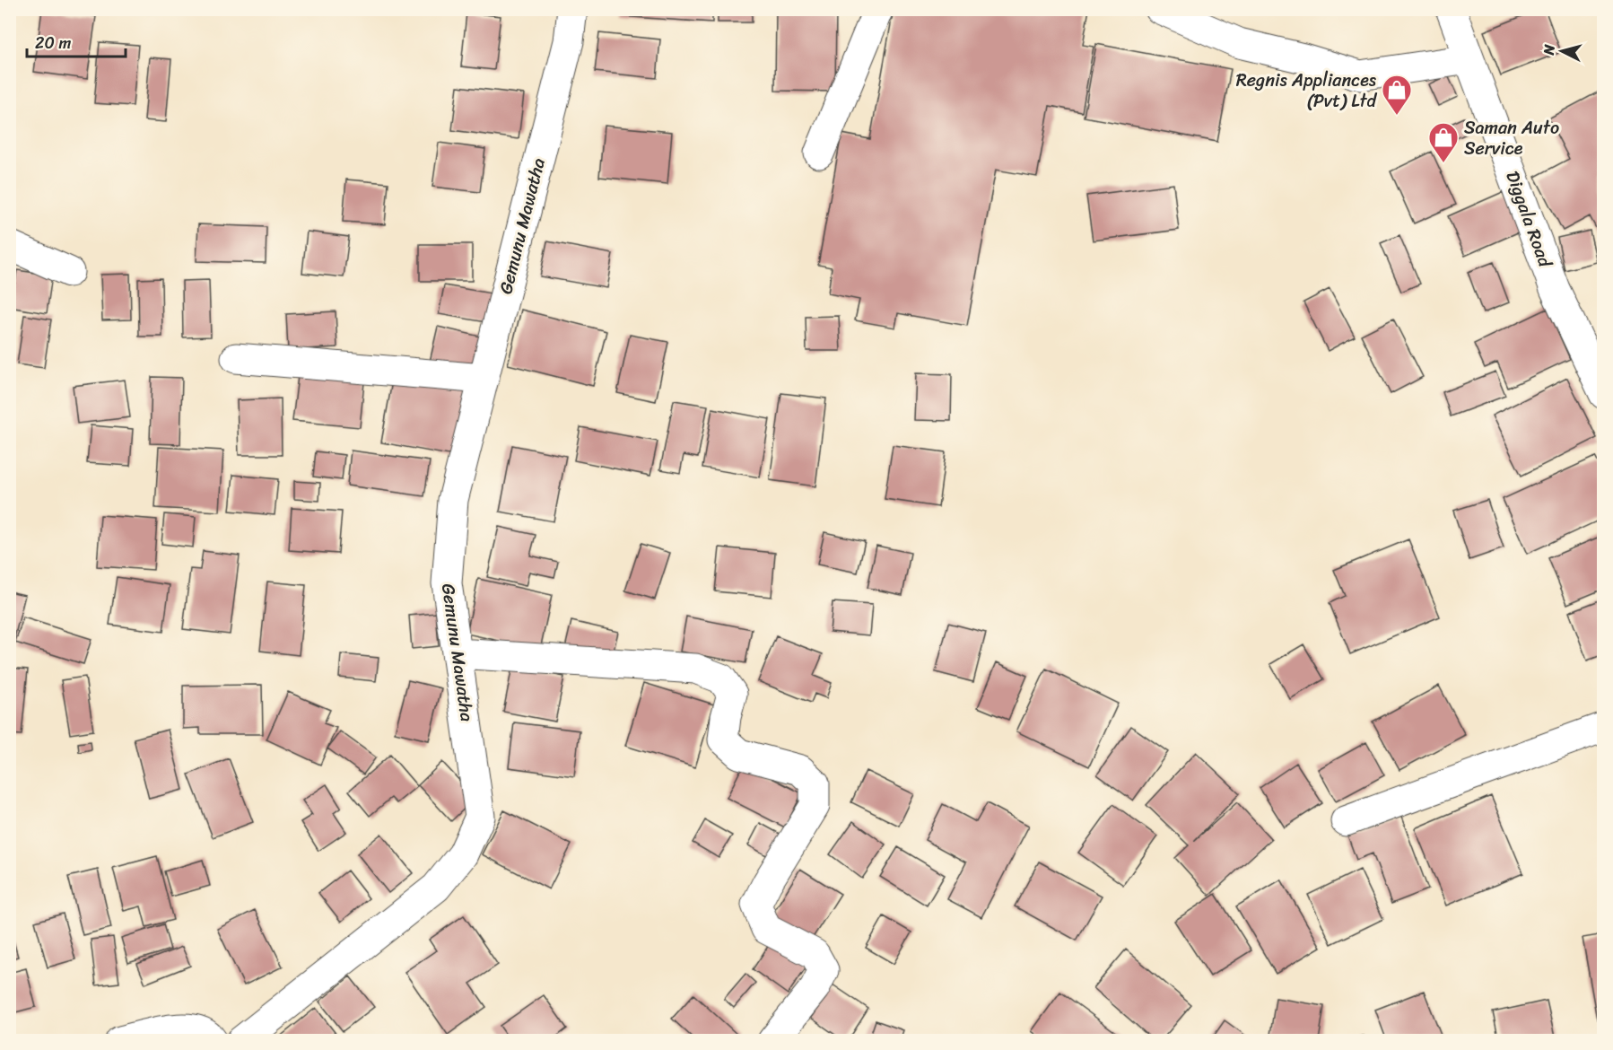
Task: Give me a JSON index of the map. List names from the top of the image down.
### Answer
{
  "streets": {
    "street": ["Diggala Road", "Gemunu Mawatha"]
  },
  "places": {
    "shop": ["Regnis Appliances (Pvt) Ltd", "Saman Auto Service"]
  },
  "scale_bar": "20 m",
  "north": "left"
}
